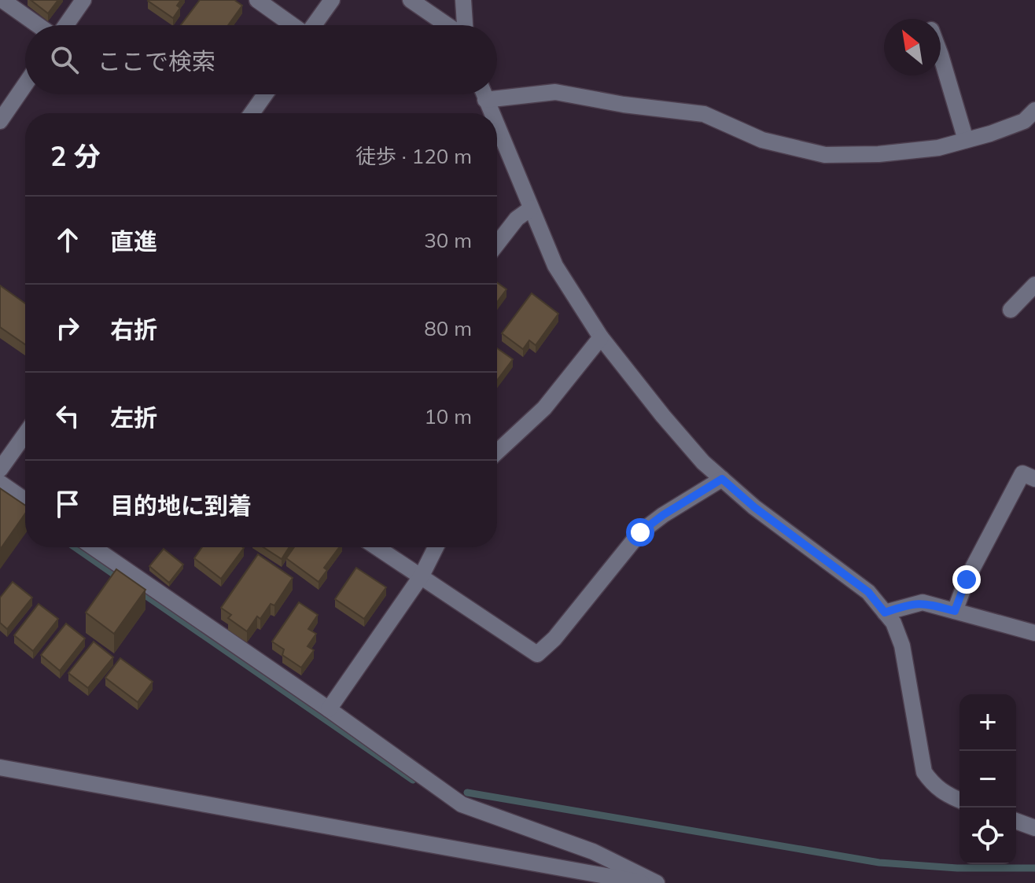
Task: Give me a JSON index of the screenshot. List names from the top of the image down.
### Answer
{
  "north": "top left",
  "page": {
    "search": "ここで検索",
    "heading": ["2 分", "徒歩 · 120 m"],
    "list": [
      ["直進", "30 m"],
      ["右折", "80 m"],
      ["左折", "10 m"],
      "目的地に到着"
    ],
    "map_buttons": ["+", "−"]
  }
}
